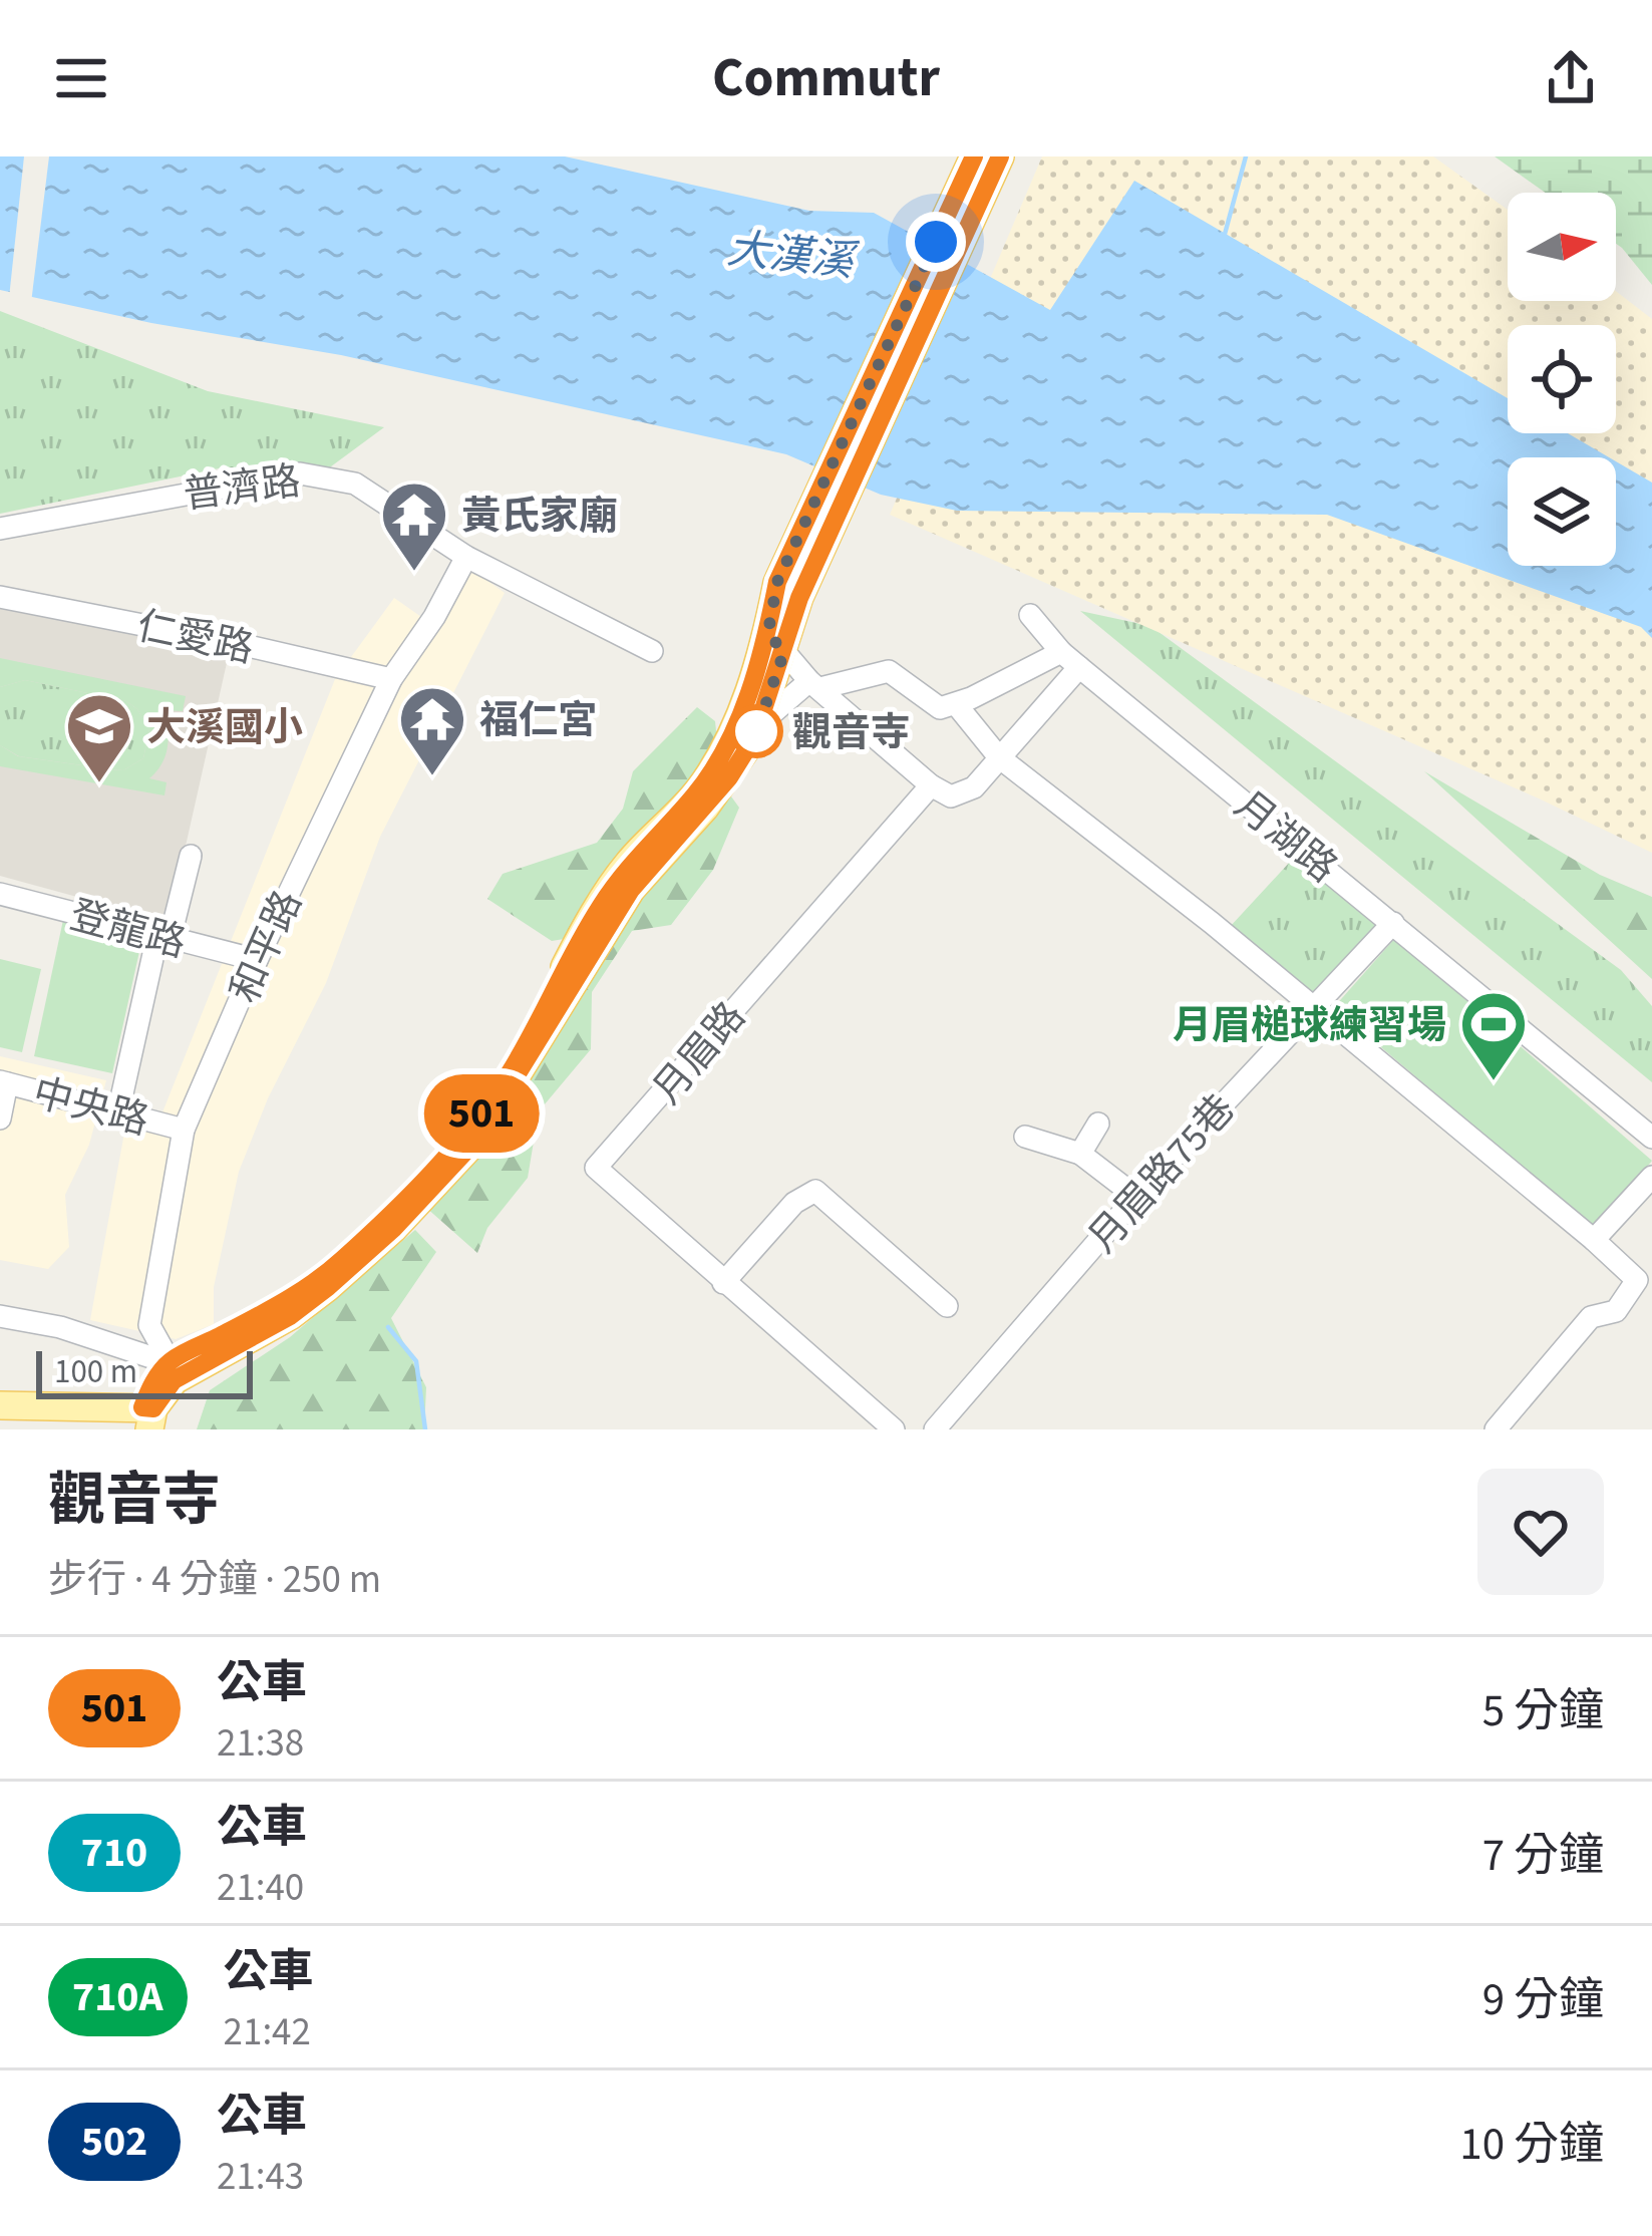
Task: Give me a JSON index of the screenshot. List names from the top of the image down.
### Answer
{
  "streets": {
    "street": [
      "普濟路",
      "仁愛路",
      "月湖路",
      "登龍路",
      "和平路",
      "月眉路",
      "中央路",
      "月眉路75巷"
    ]
  },
  "crossings": [
    ["普濟路", "和平路"],
    ["仁愛路", "和平路"],
    ["月湖路", "月眉路75巷"],
    ["登龍路", "和平路"],
    ["和平路", "中央路"]
  ],
  "water": ["大漢溪"],
  "places": {
    "temple": ["黃氏家廟", "福仁宮"],
    "other": ["觀音寺"],
    "school or university": ["大溪國小"],
    "sports": ["月眉槌球練習場"]
  },
  "lines": ["bus line 501"],
  "scale_bar": "100 m",
  "north": "right",
  "page": {
    "header": "Commutr",
    "on_map": "501",
    "scale": "100 m",
    "heading": ["觀音寺", "步行 · 4 分鐘 · 250 m"],
    "list": [
      {
        "mark": "501",
        "name": "公車",
        "note": "21:38",
        "value": "5 分鐘"
      },
      {
        "mark": "710",
        "name": "公車",
        "note": "21:40",
        "value": "7 分鐘"
      },
      {
        "mark": "710A",
        "name": "公車",
        "note": "21:42",
        "value": "9 分鐘"
      },
      {
        "mark": "502",
        "name": "公車",
        "note": "21:43",
        "value": "10 分鐘"
      }
    ]
  }
}
